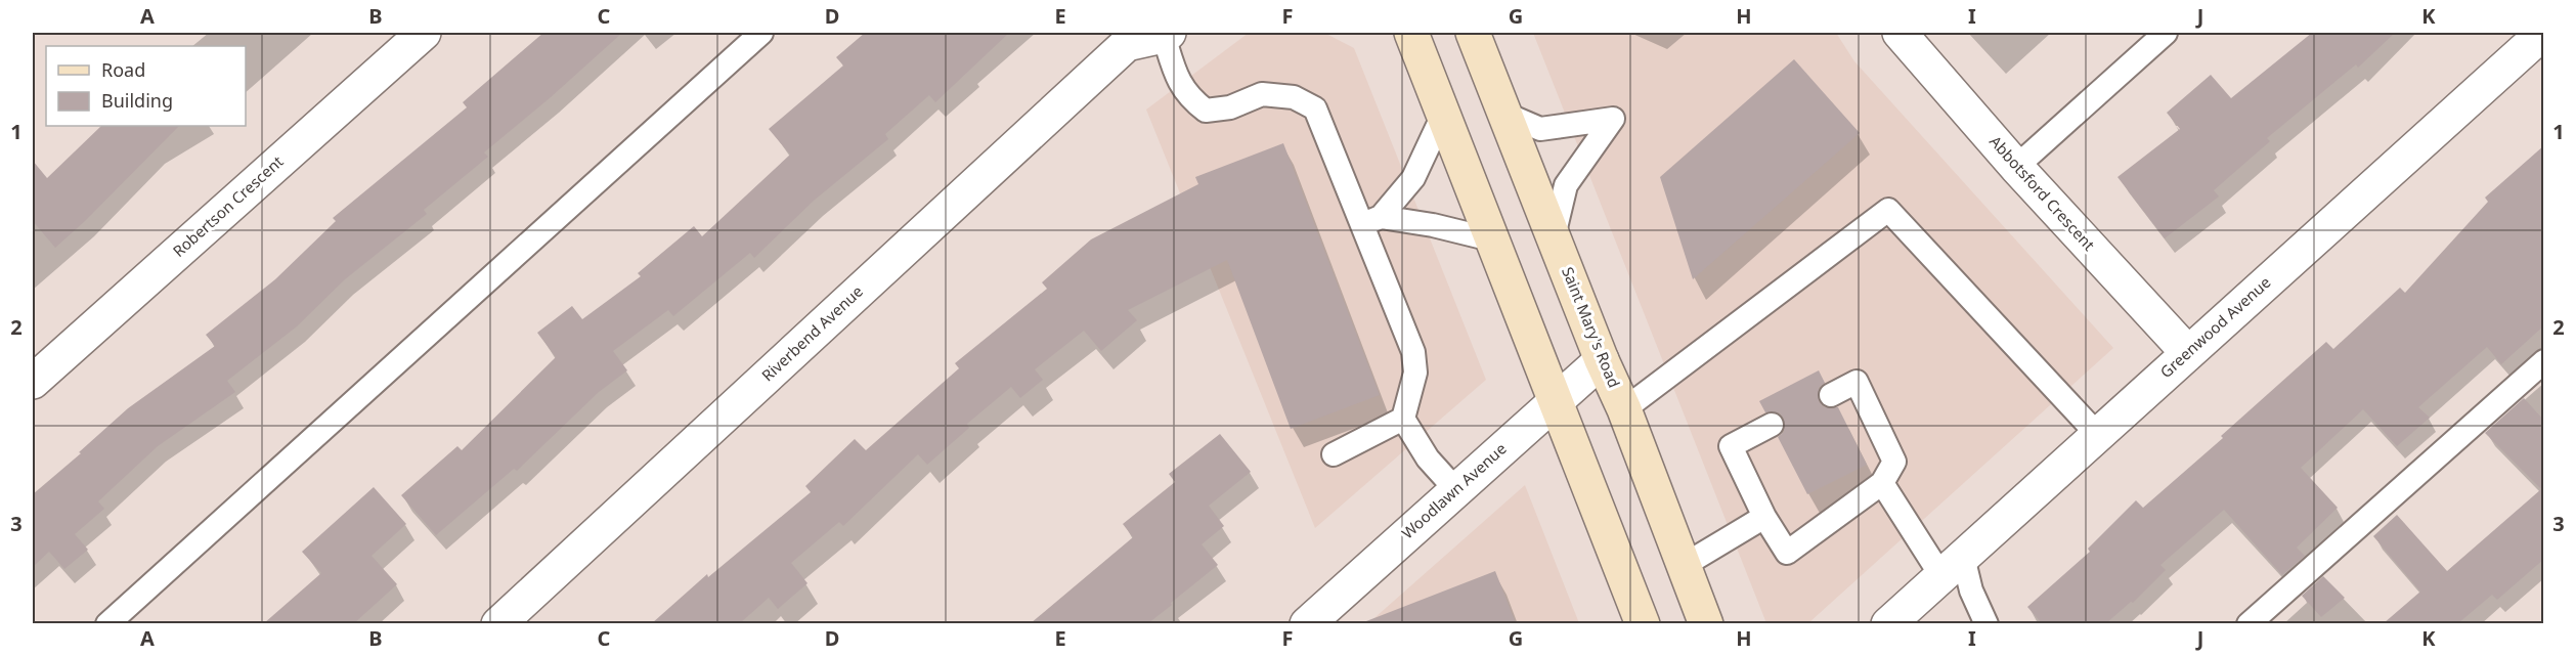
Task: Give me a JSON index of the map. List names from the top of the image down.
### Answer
{
  "streets": {
    "main road": ["Saint Mary's Road"],
    "street": [
      "Abbotsford Crescent",
      "Robertson Crescent",
      "Greenwood Avenue",
      "Riverbend Avenue",
      "Woodlawn Avenue"
    ]
  },
  "crossings": [
    ["Abbotsford Crescent", "Greenwood Avenue"],
    ["Saint Mary's Road", "Woodlawn Avenue"]
  ],
  "legend": ["Road", "Building"],
  "grid": {
    "columns": [
      "A",
      "B",
      "C",
      "D",
      "E",
      "F",
      "G",
      "H",
      "I",
      "J",
      "K"
    ],
    "rows": ["1", "2", "3"]
  }
}
